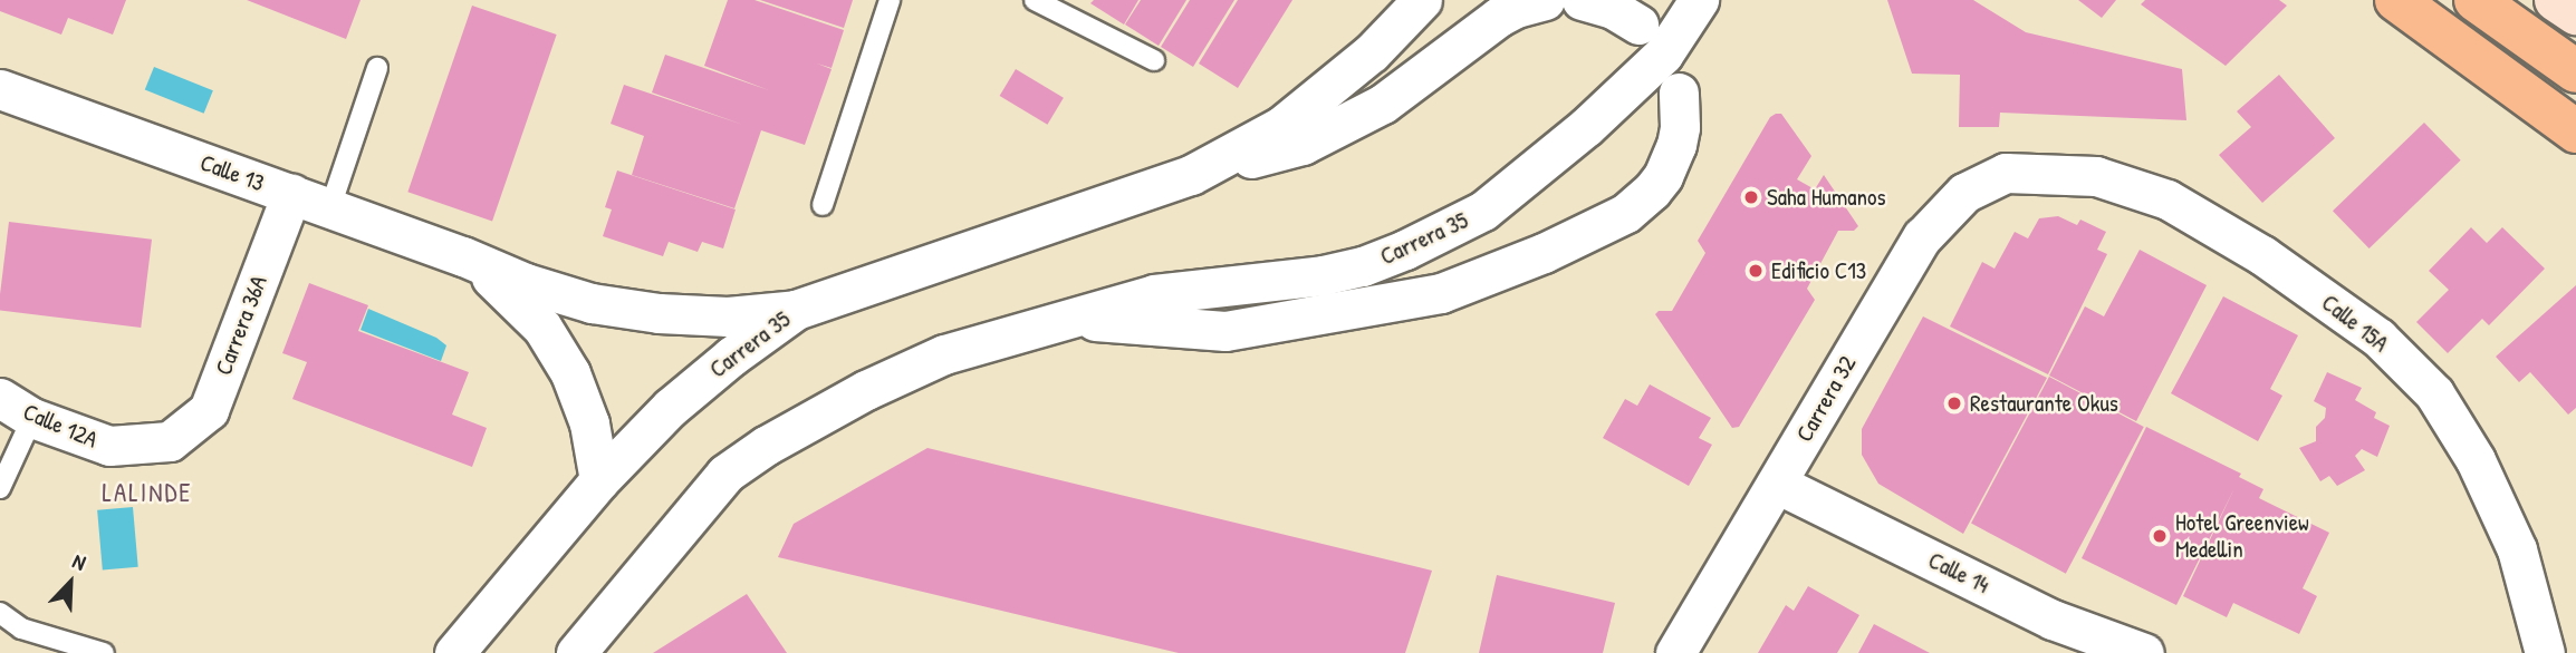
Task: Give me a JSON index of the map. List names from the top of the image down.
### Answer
{
  "streets": {
    "street": [
      "Calle 13",
      "Carrera 35",
      "Calle 15A",
      "Carrera 36A",
      "Carrera 32",
      "Calle 12A",
      "Calle 14"
    ]
  },
  "crossings": [
    ["Calle 13", "Carrera 35"],
    ["Calle 13", "Carrera 36A"],
    ["Calle 15A", "Carrera 32"],
    ["Carrera 36A", "Calle 12A"],
    ["Carrera 32", "Calle 14"]
  ],
  "districts": ["LALINDE"],
  "places": [
    "Saha Humanos",
    "Edificio C13",
    "Restaurante Okus",
    "Hotel Greenview Medellin"
  ],
  "north": "top right"
}
